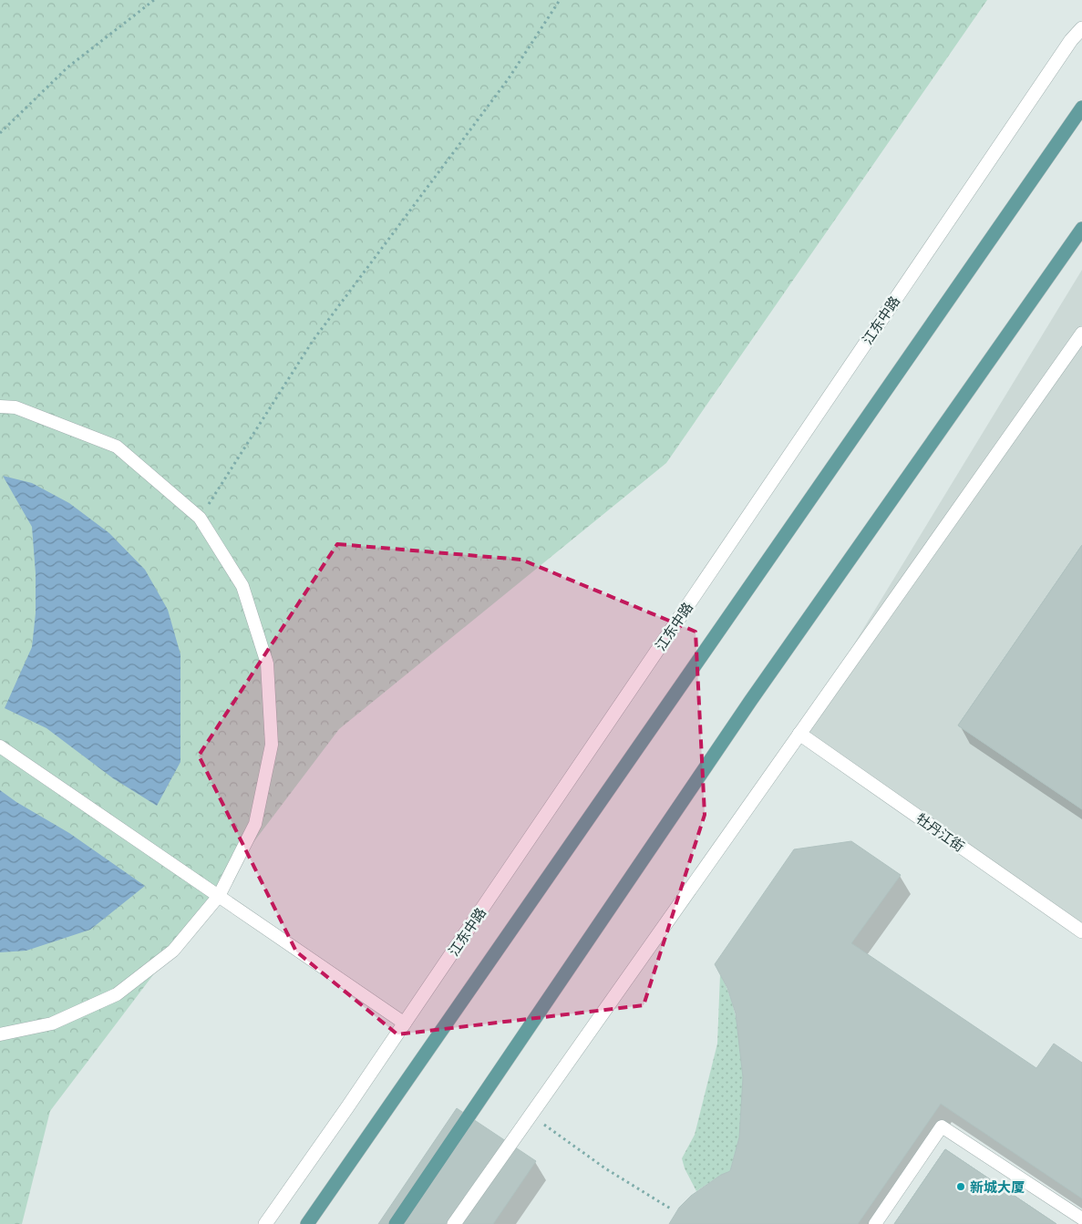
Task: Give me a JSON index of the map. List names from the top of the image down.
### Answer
{
  "streets": {
    "street": ["江东中路", "牡丹江街"]
  },
  "places": ["新城大厦"]
}
